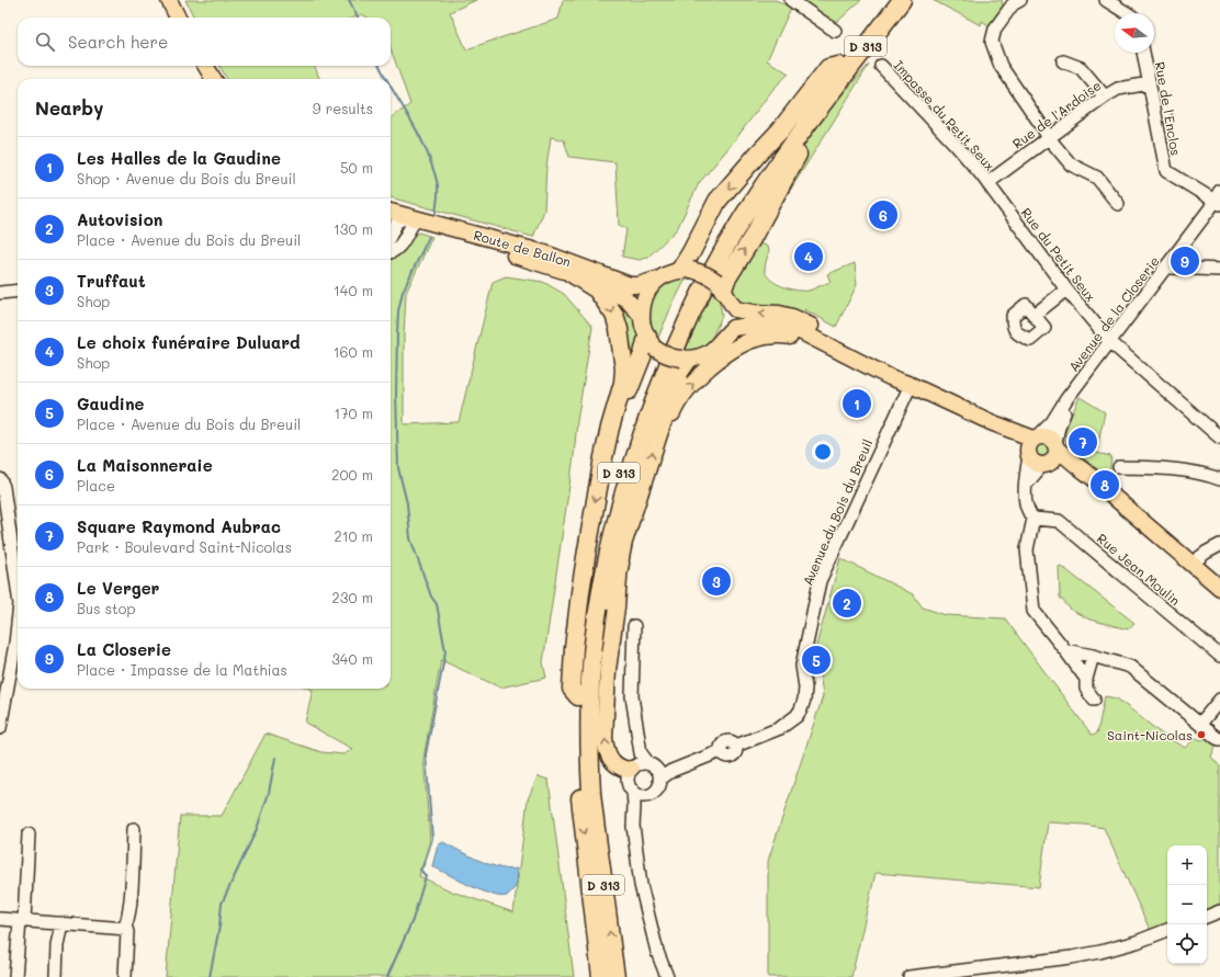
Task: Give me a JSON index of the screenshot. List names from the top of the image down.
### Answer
{
  "streets": {
    "highway": ["D 313"],
    "main road": ["Route de Ballon"],
    "street": [
      "Rue de l'Enclos",
      "Rue de l'Ardoise",
      "Impasse du Petit Seux",
      "Rue du Petit Seux",
      "Avenue de la Closerie",
      "Avenue du Bois du Breuil",
      "Rue Jean Moulin"
    ]
  },
  "crossings": [
    ["Rue de l'Enclos", "Rue de l'Ardoise"],
    ["Rue de l'Enclos", "Avenue de la Closerie"],
    ["Rue de l'Ardoise", "Impasse du Petit Seux"],
    ["Rue de l'Ardoise", "Rue du Petit Seux"],
    ["Impasse du Petit Seux", "Rue du Petit Seux"],
    ["Rue du Petit Seux", "Avenue de la Closerie"]
  ],
  "places": ["Saint-Nicolas"],
  "north": "left",
  "page": {
    "search": "Search here",
    "heading": ["Nearby", "9 results"],
    "list": [
      {
        "mark": "1",
        "name": "Les Halles de la Gaudine",
        "note": "Shop · Avenue du Bois du Breuil",
        "value": "50 m"
      },
      {
        "mark": "2",
        "name": "Autovision",
        "note": "Place · Avenue du Bois du Breuil",
        "value": "130 m"
      },
      {
        "mark": "3",
        "name": "Truffaut",
        "note": "Shop",
        "value": "140 m"
      },
      {
        "mark": "4",
        "name": "Le choix funéraire Duluard",
        "note": "Shop",
        "value": "160 m"
      },
      {
        "mark": "5",
        "name": "Gaudine",
        "note": "Place · Avenue du Bois du Breuil",
        "value": "170 m"
      },
      {
        "mark": "6",
        "name": "La Maisonneraie",
        "note": "Place",
        "value": "200 m"
      },
      {
        "mark": "7",
        "name": "Square Raymond Aubrac",
        "note": "Park · Boulevard Saint-Nicolas",
        "value": "210 m"
      },
      {
        "mark": "8",
        "name": "Le Verger",
        "note": "Bus stop",
        "value": "230 m"
      },
      {
        "mark": "9",
        "name": "La Closerie",
        "note": "Place · Impasse de la Mathias",
        "value": "340 m"
      }
    ],
    "pins": [
      "6",
      "4",
      "9",
      "1",
      "7",
      "8",
      "3",
      "2",
      "5"
    ],
    "map_buttons": ["+", "−"]
  }
}
